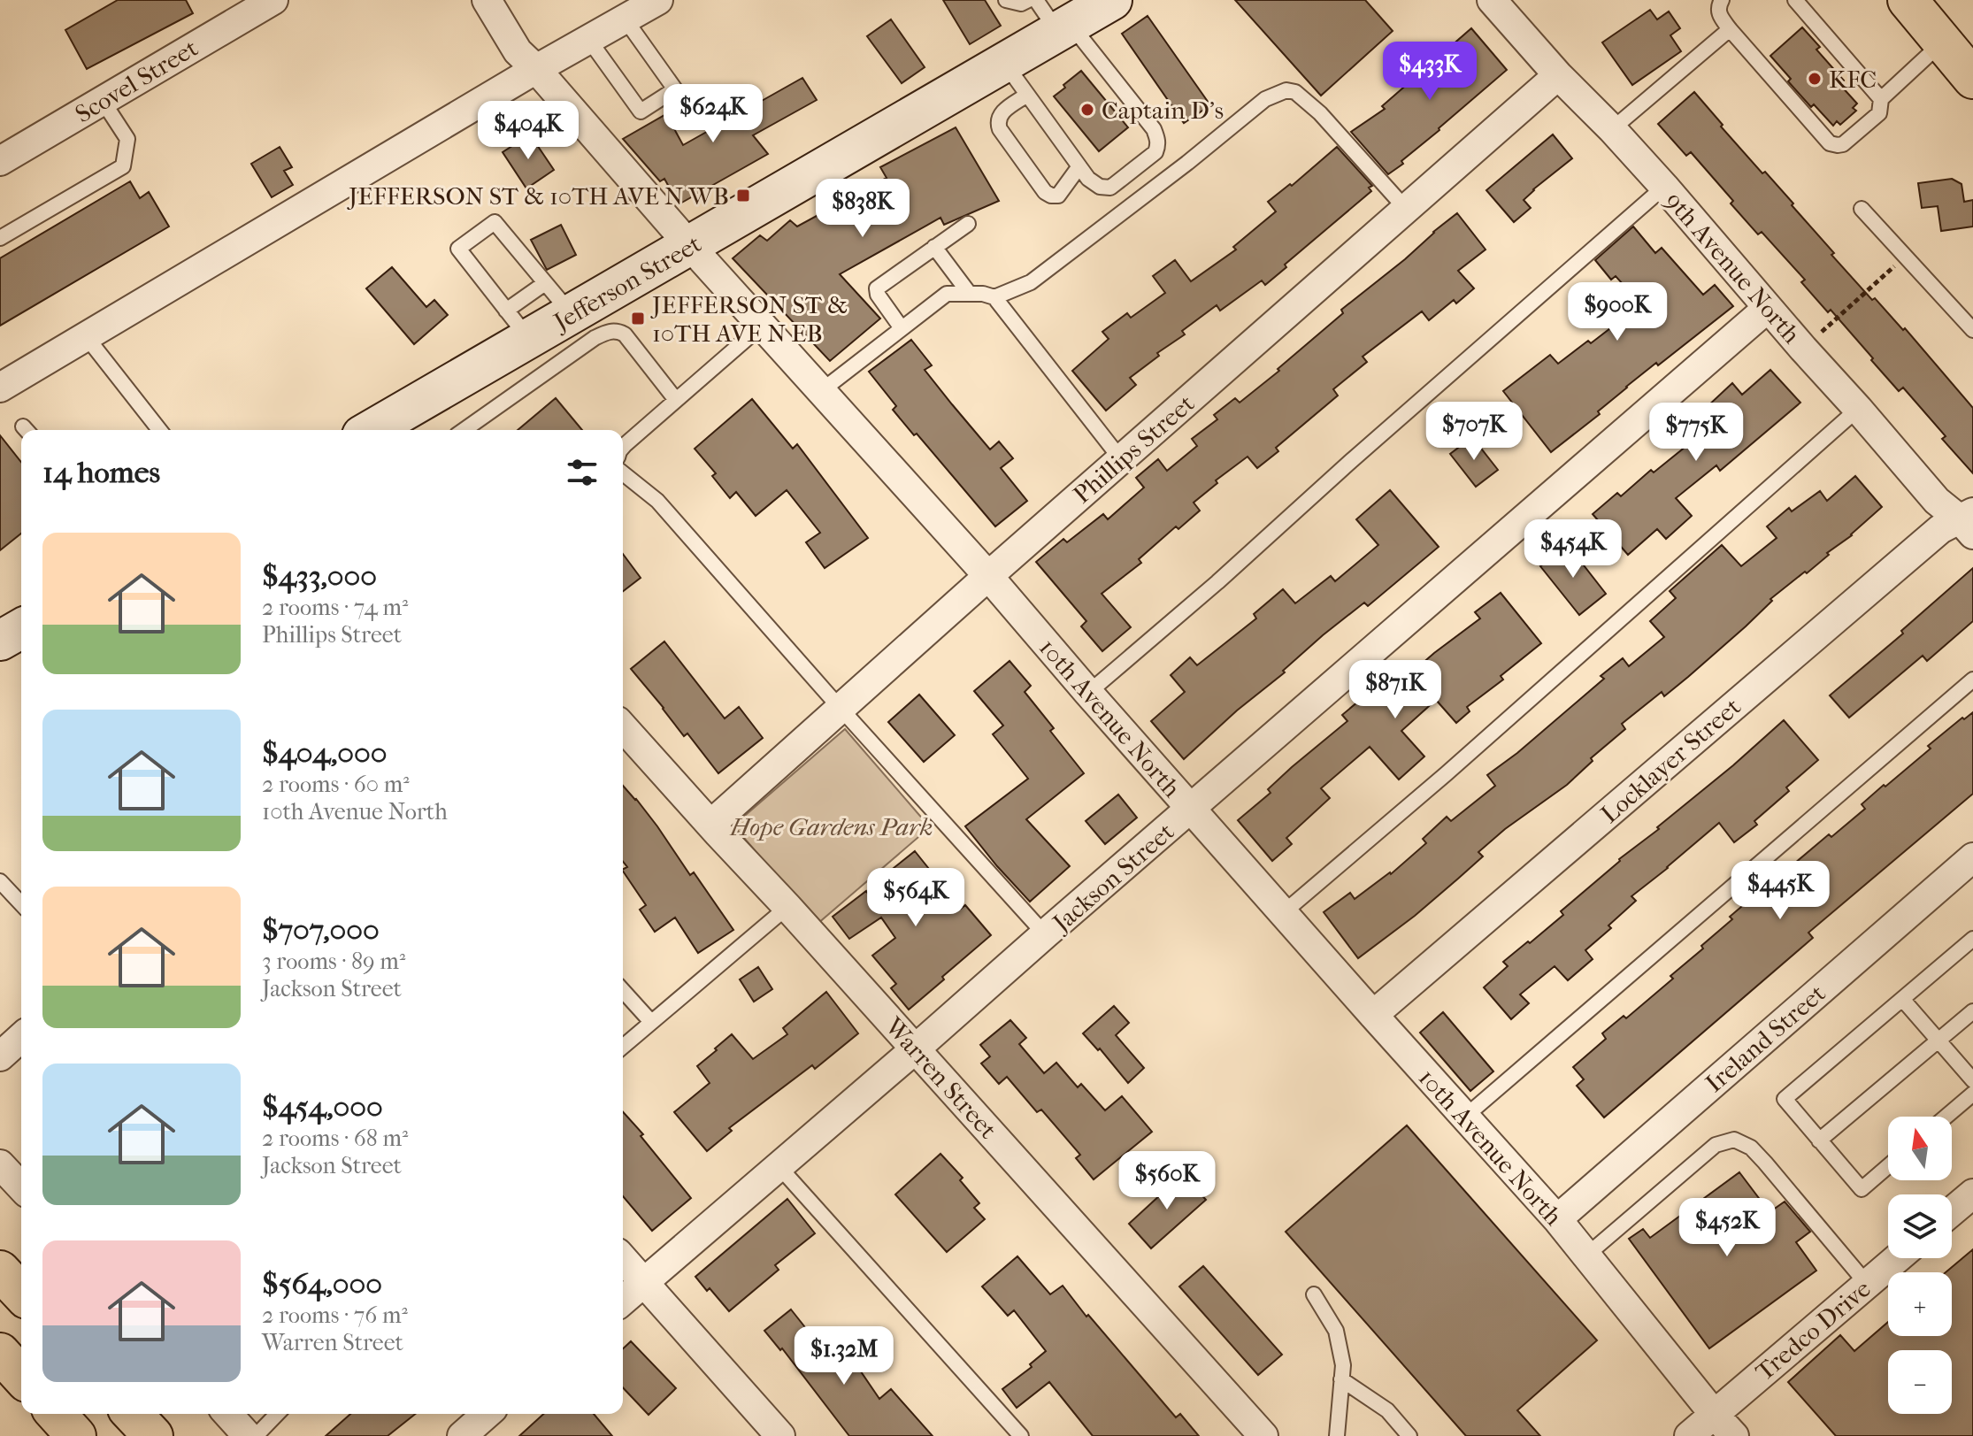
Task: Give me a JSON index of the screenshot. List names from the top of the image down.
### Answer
{
  "streets": {
    "main road": ["Jefferson Street"],
    "street": [
      "Scovel Street",
      "9th Avenue North",
      "Phillips Street",
      "10th Avenue North",
      "Locklayer Street",
      "Jackson Street",
      "Ireland Street",
      "Warren Street",
      "Tredco Drive"
    ]
  },
  "crossings": [
    ["9th Avenue North", "Phillips Street"],
    ["9th Avenue North", "Locklayer Street"],
    ["9th Avenue North", "Jackson Street"],
    ["Jefferson Street", "10th Avenue North"],
    ["Phillips Street", "10th Avenue North"],
    ["Phillips Street", "Warren Street"],
    ["10th Avenue North", "Locklayer Street"],
    ["10th Avenue North", "Jackson Street"],
    ["10th Avenue North", "Ireland Street"],
    ["10th Avenue North", "Tredco Drive"],
    ["Jackson Street", "Warren Street"]
  ],
  "parks": ["Hope Gardens Park"],
  "places": {
    "other": ["KFC", "Captain D's"],
    "transit": ["JEFFERSON ST & 10TH AVE N WB", "JEFFERSON ST & 10TH AVE N EB"]
  },
  "north": "top",
  "page": {
    "price": [
      "$433K",
      "$624K",
      "$404K",
      "$838K",
      "$900K",
      "$707K",
      "$775K",
      "$454K",
      "$871K",
      "$445K",
      "$564K",
      "$560K",
      "$452K",
      "$1.32M"
    ],
    "heading": "14 homes",
    "list": [
      {
        "name": "$433,000",
        "note": "2 rooms · 74 m² · Phillips Street"
      },
      {
        "name": "$404,000",
        "note": "2 rooms · 60 m² · 10th Avenue North"
      },
      {
        "name": "$707,000",
        "note": "3 rooms · 89 m² · Jackson Street"
      },
      {
        "name": "$454,000",
        "note": "2 rooms · 68 m² · Jackson Street"
      },
      {
        "name": "$564,000",
        "note": "2 rooms · 76 m² · Warren Street"
      }
    ],
    "map_buttons": ["+", "−"]
  }
}
